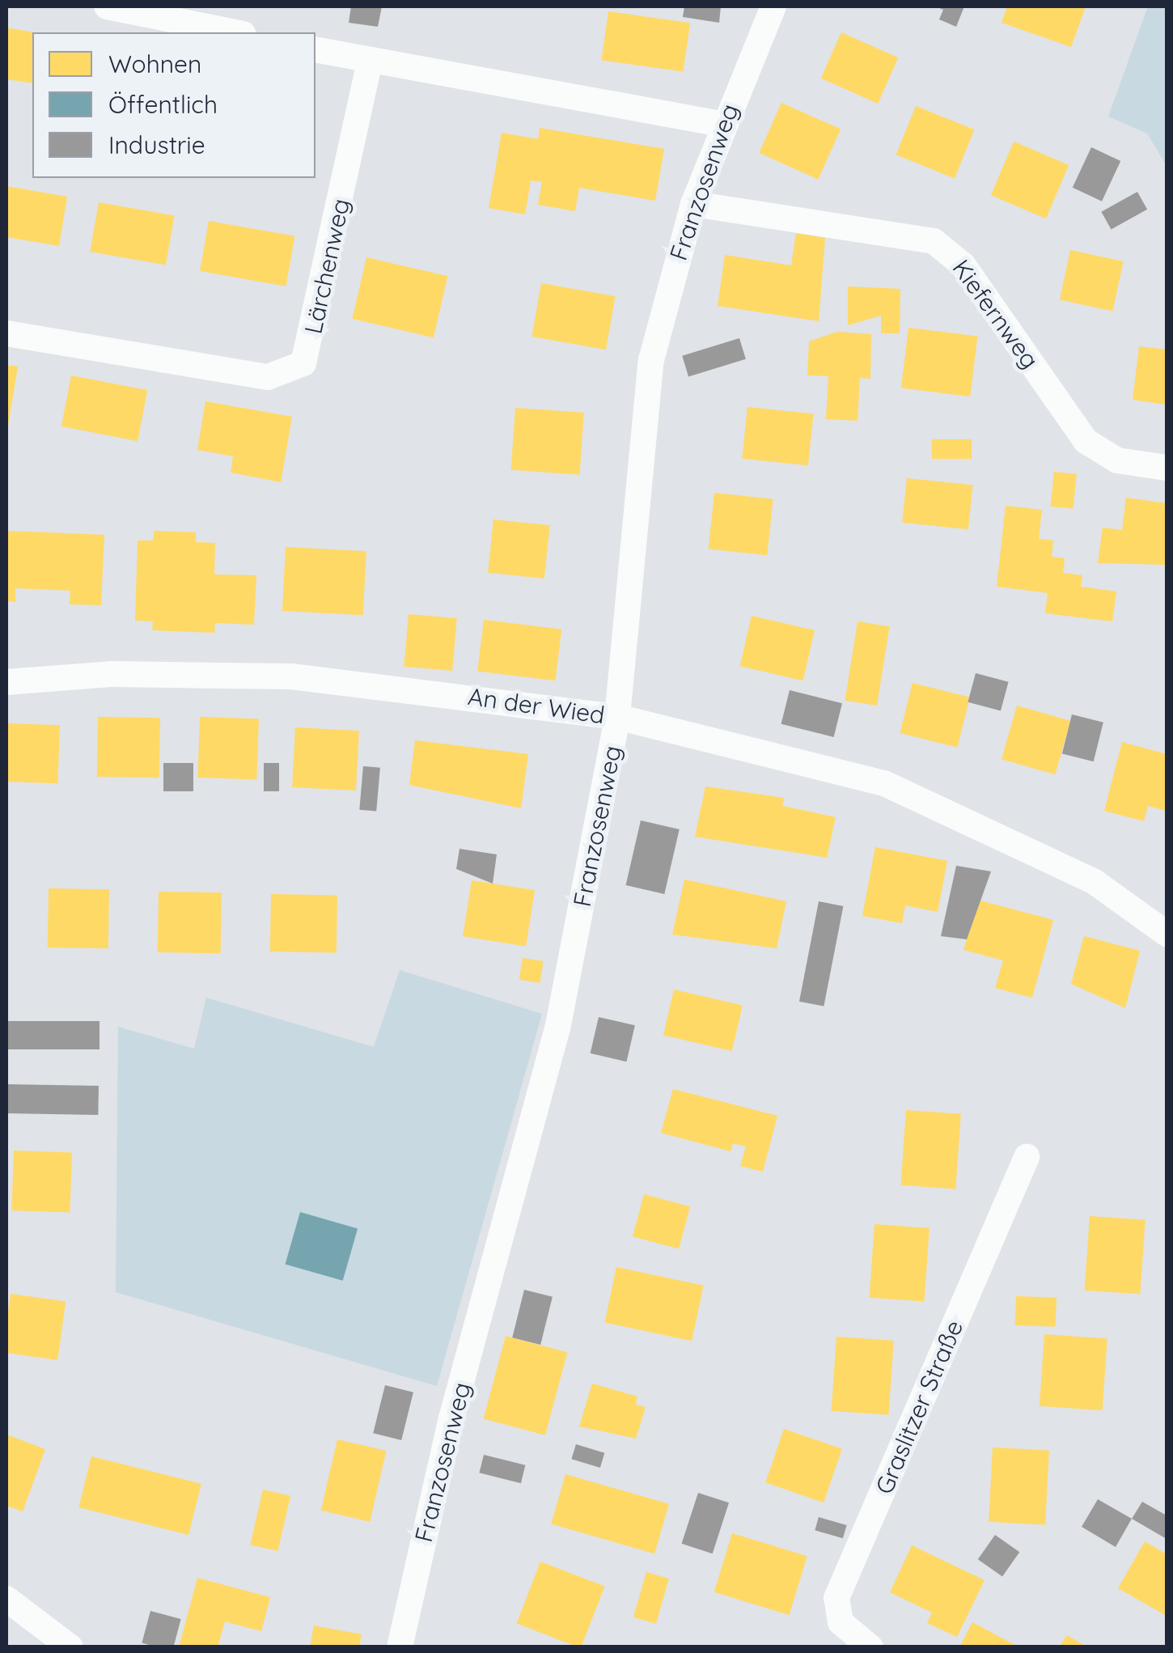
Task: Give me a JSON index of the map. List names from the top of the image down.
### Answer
{
  "streets": {
    "street": [
      "Franzosenweg",
      "Lärchenweg",
      "Kiefernweg",
      "An der Wied",
      "Graslitzer Straße"
    ]
  },
  "crossings": [
    ["Franzosenweg", "Kiefernweg"],
    ["Franzosenweg", "An der Wied"]
  ],
  "legend": ["Wohnen", "Öffentlich", "Industrie"]
}
